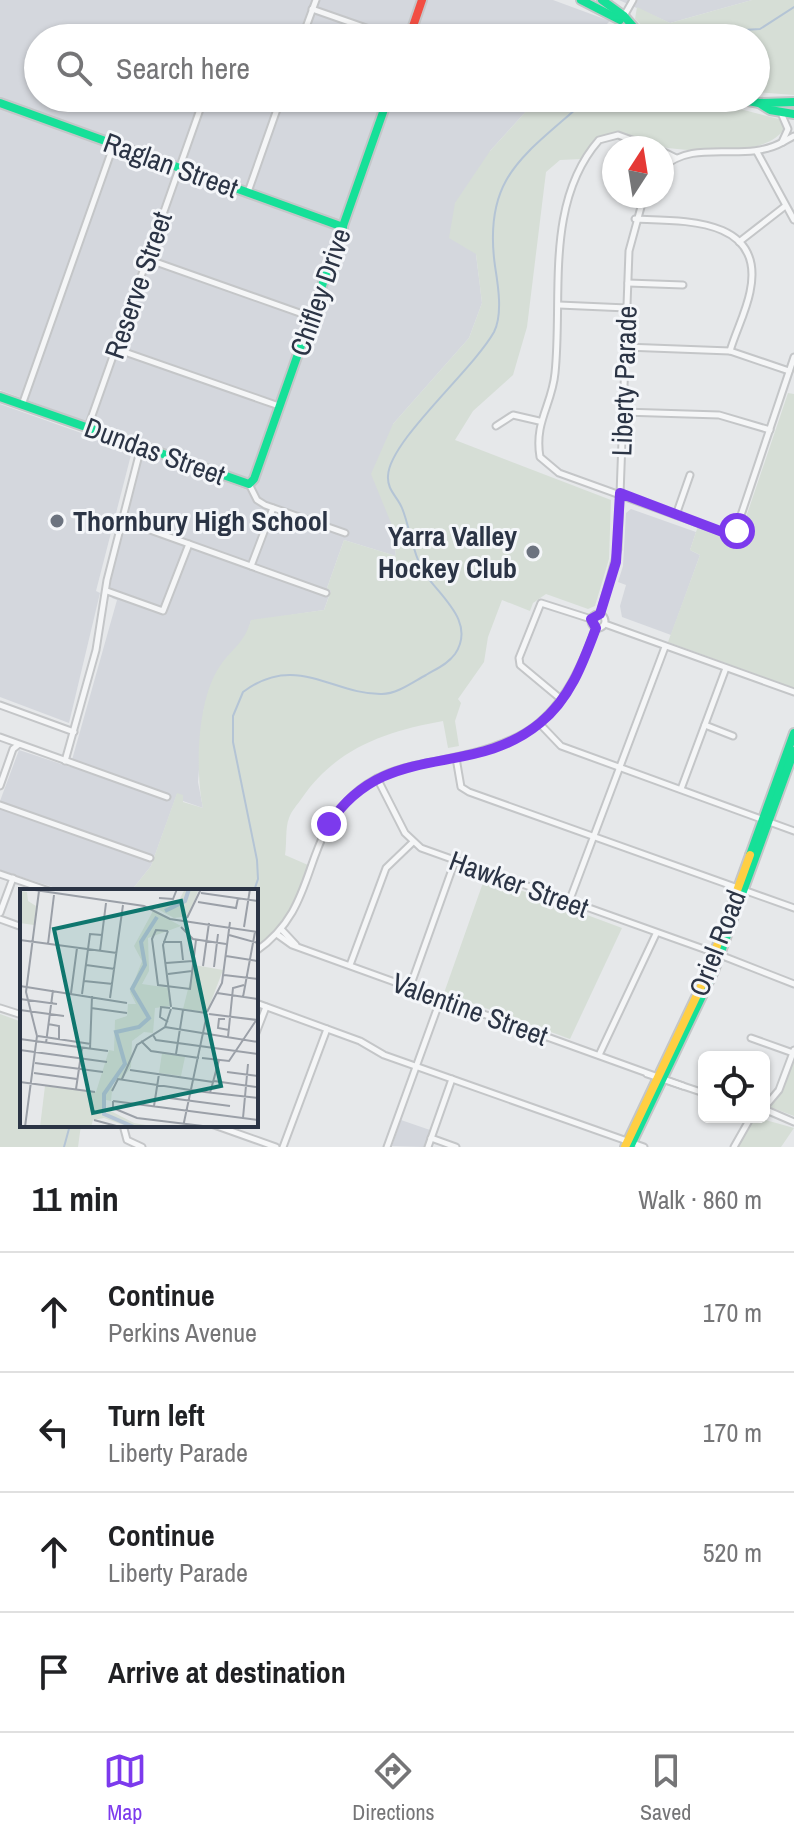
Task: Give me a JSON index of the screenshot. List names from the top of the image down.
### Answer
{
  "streets": {
    "main road": [
      "Raglan Street",
      "Chifley Drive",
      "Dundas Street",
      "Oriel Road"
    ],
    "street": [
      "Reserve Street",
      "Liberty Parade",
      "Hawker Street",
      "Valentine Street"
    ]
  },
  "crossings": [
    ["Raglan Street", "Reserve Street"],
    ["Raglan Street", "Chifley Drive"],
    ["Reserve Street", "Dundas Street"],
    ["Chifley Drive", "Dundas Street"],
    ["Hawker Street", "Oriel Road"],
    ["Oriel Road", "Valentine Street"]
  ],
  "places": ["Thornbury High School", "Yarra Valley Hockey Club"],
  "north": "top",
  "page": {
    "search": "Search here",
    "heading": ["11 min", "Walk · 860 m"],
    "list": [
      ["Continue", "Perkins Avenue", "170 m"],
      ["Turn left", "Liberty Parade", "170 m"],
      ["Continue", "Liberty Parade", "520 m"],
      "Arrive at destination"
    ],
    "nav": ["Map", "Directions", "Saved"]
  }
}
